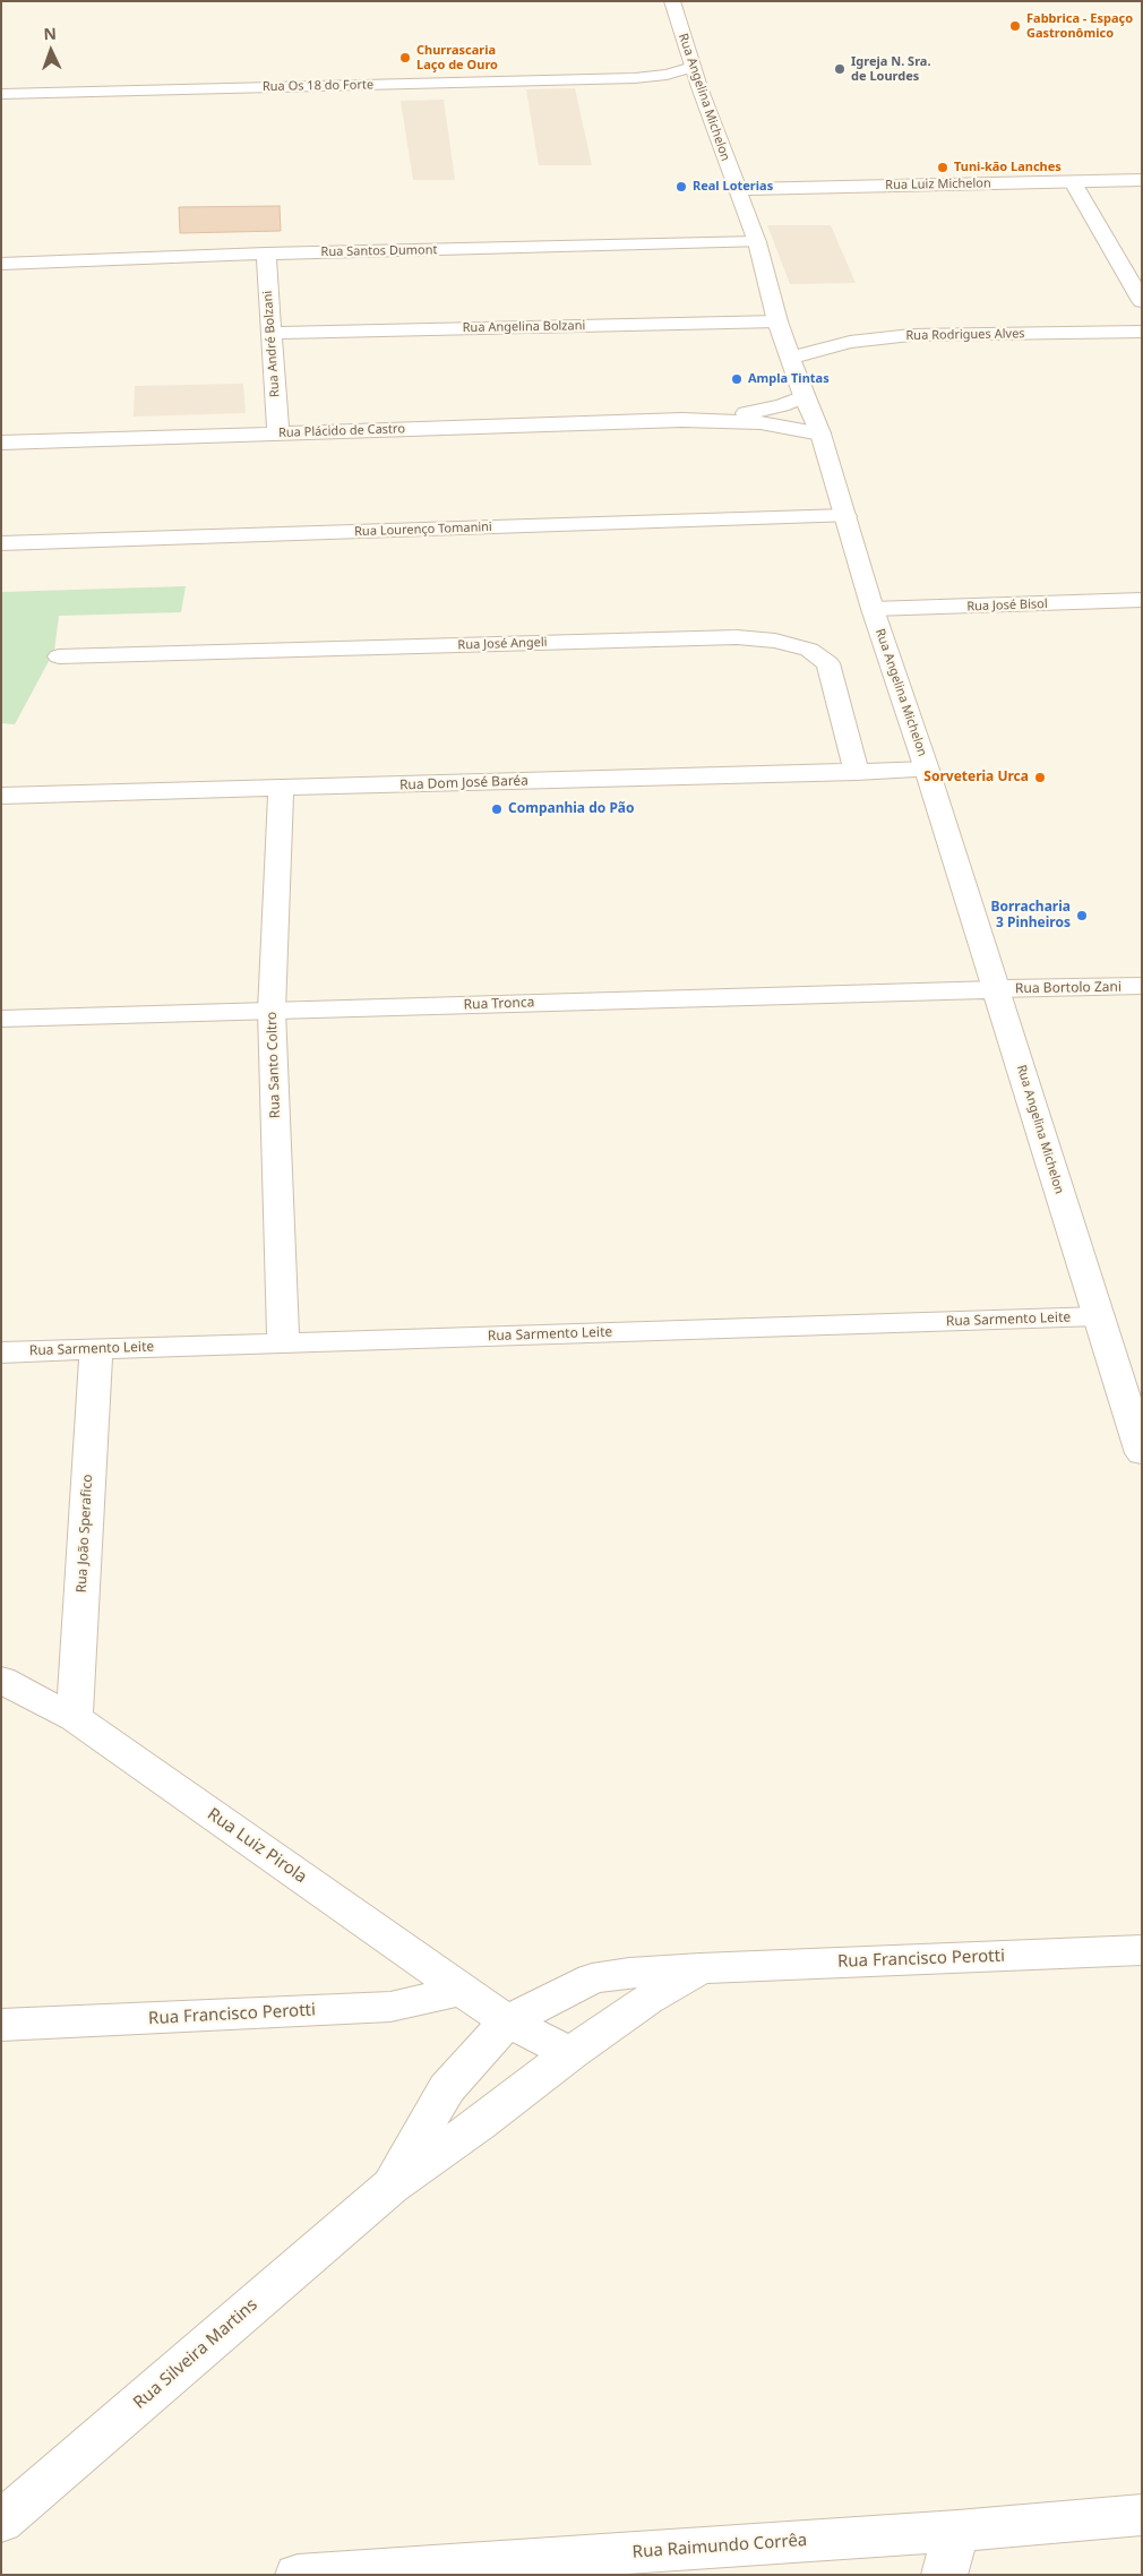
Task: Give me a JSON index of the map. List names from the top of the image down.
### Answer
{
  "streets": {
    "street": [
      "Rua Os 18 do Forte",
      "Rua Angelina Michelon",
      "Rua Luiz Michelon",
      "Rua Santos Dumont",
      "Rua Angelina Bolzani",
      "Rua Rodrigues Alves",
      "Rua André Bolzani",
      "Rua Plácido de Castro",
      "Rua Lourenço Tomanini",
      "Rua José Bisol",
      "Rua José Angeli",
      "Rua Dom José Baréa",
      "Rua Bortolo Zani",
      "Rua Tronca",
      "Rua Santo Coltro",
      "Rua Sarmento Leite",
      "Rua João Sperafico",
      "Rua Luiz Pirola",
      "Rua Francisco Perotti",
      "Rua Silveira Martins",
      "Rua Raimundo Corrêa"
    ]
  },
  "crossings": [
    ["Rua Os 18 do Forte", "Rua Angelina Michelon"],
    ["Rua Angelina Michelon", "Rua Luiz Michelon"],
    ["Rua Angelina Michelon", "Rua Santos Dumont"],
    ["Rua Angelina Michelon", "Rua Angelina Bolzani"],
    ["Rua Angelina Michelon", "Rua Rodrigues Alves"],
    ["Rua Angelina Michelon", "Rua Plácido de Castro"],
    ["Rua Angelina Michelon", "Rua Lourenço Tomanini"],
    ["Rua Angelina Michelon", "Rua José Bisol"],
    ["Rua Angelina Michelon", "Rua Dom José Baréa"],
    ["Rua Angelina Michelon", "Rua Bortolo Zani"],
    ["Rua Angelina Michelon", "Rua Tronca"],
    ["Rua Angelina Michelon", "Rua Sarmento Leite"],
    ["Rua Santos Dumont", "Rua André Bolzani"],
    ["Rua Angelina Bolzani", "Rua André Bolzani"],
    ["Rua André Bolzani", "Rua Plácido de Castro"],
    ["Rua José Angeli", "Rua Dom José Baréa"],
    ["Rua Dom José Baréa", "Rua Santo Coltro"],
    ["Rua Bortolo Zani", "Rua Tronca"],
    ["Rua Tronca", "Rua Santo Coltro"],
    ["Rua Santo Coltro", "Rua Sarmento Leite"],
    ["Rua Sarmento Leite", "Rua João Sperafico"],
    ["Rua João Sperafico", "Rua Luiz Pirola"],
    ["Rua Luiz Pirola", "Rua Francisco Perotti"],
    ["Rua Luiz Pirola", "Rua Silveira Martins"],
    ["Rua Francisco Perotti", "Rua Silveira Martins"]
  ],
  "places": [
    "Fabbrica - Espaço Gastronômico",
    "Churrascaria Laço de Ouro",
    "Igreja N. Sra. de Lourdes",
    "Tuni-kão Lanches",
    "Real Loterias",
    "Ampla Tintas",
    "Sorveteria Urca",
    "Companhia do Pão",
    "Borracharia 3 Pinheiros"
  ],
  "north": "top"
}
